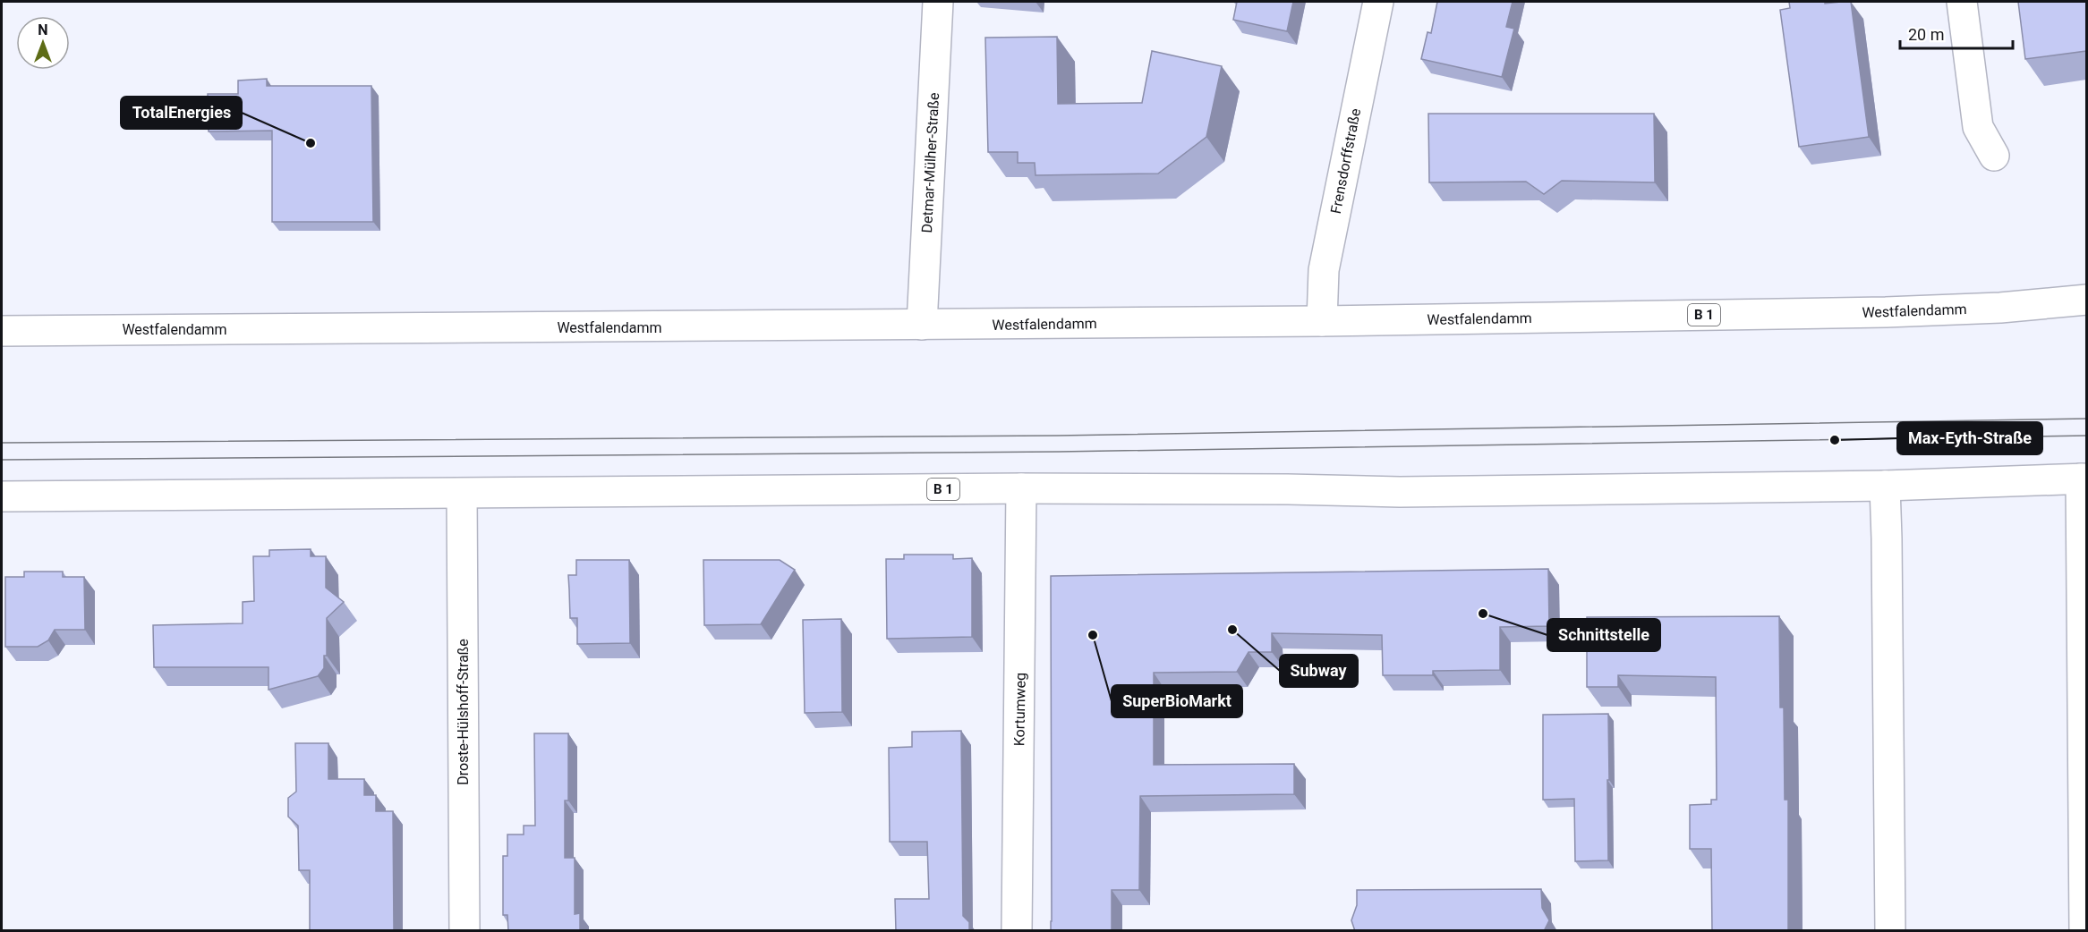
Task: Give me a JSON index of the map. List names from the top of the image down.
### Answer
{
  "streets": {
    "main road": [
      "Frensdorffstraße",
      "Detmar-Mülher-Straße",
      "Westfalendamm",
      "B 1",
      "Kortumweg",
      "Droste-Hülshoff-Straße"
    ]
  },
  "crossings": [
    ["Frensdorffstraße", "Westfalendamm"],
    ["Detmar-Mülher-Straße", "Westfalendamm"],
    ["B 1", "Kortumweg"],
    ["B 1", "Droste-Hülshoff-Straße"]
  ],
  "places": [
    "TotalEnergies",
    "Max-Eyth-Straße",
    "Schnittstelle",
    "Subway",
    "SuperBioMarkt"
  ],
  "scale_bar": "20 m",
  "north": "top"
}
